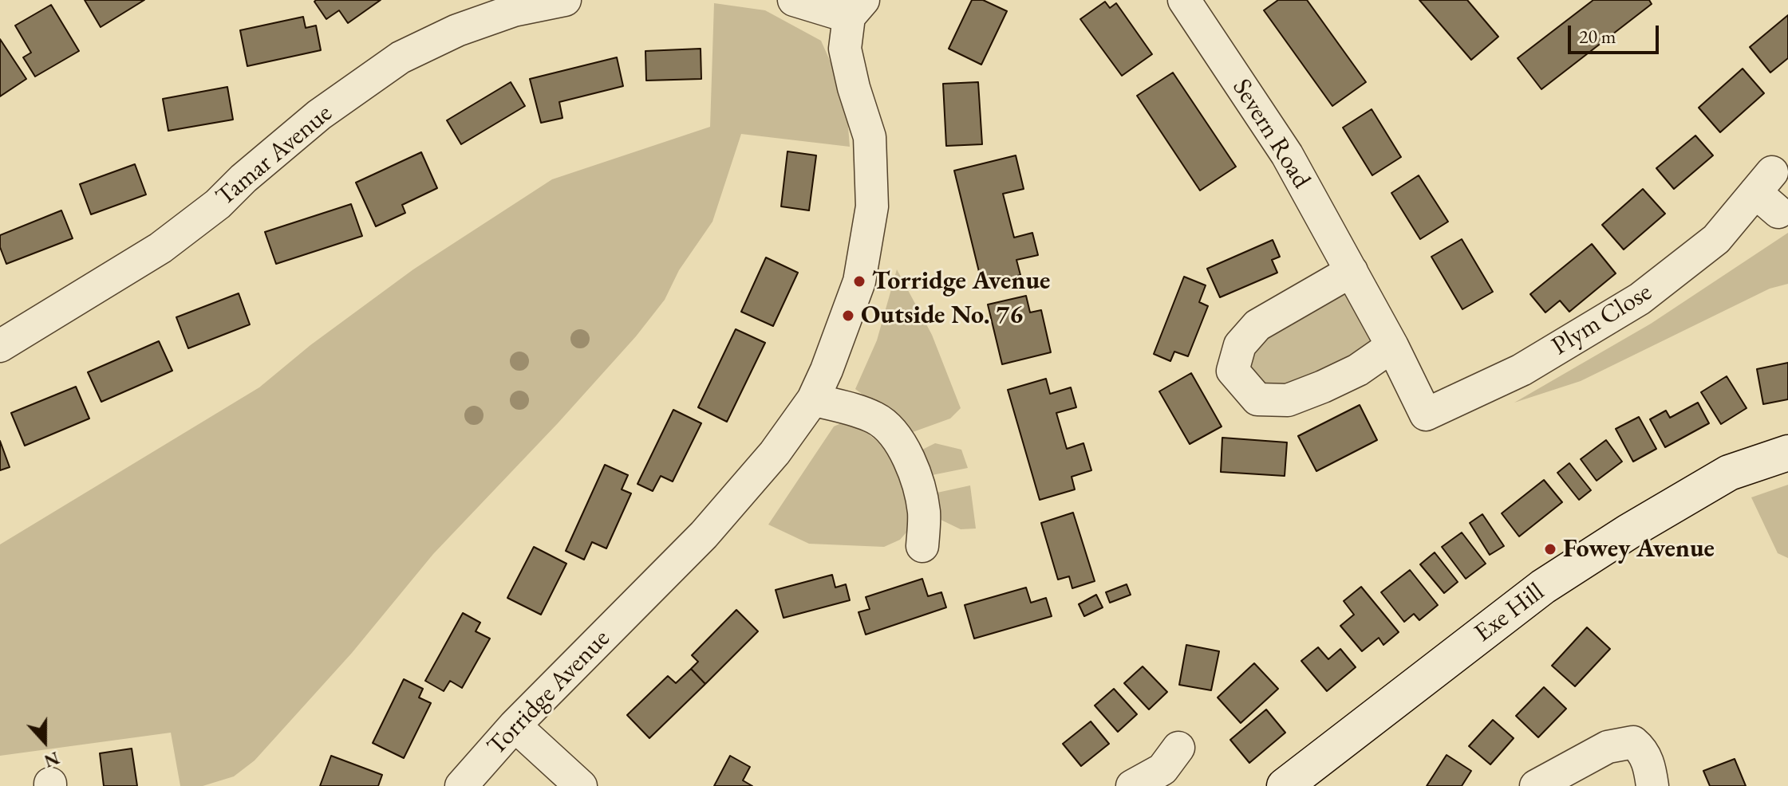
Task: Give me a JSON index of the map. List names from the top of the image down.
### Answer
{
  "streets": {
    "street": [
      "Severn Road",
      "Tamar Avenue",
      "Plym Close",
      "Exe Hill",
      "Torridge Avenue"
    ]
  },
  "crossings": [
    ["Severn Road", "Plym Close"]
  ],
  "places": ["Torridge Avenue", "Outside No. 76", "Fowey Avenue"],
  "scale_bar": "20 m",
  "north": "bottom"
}
